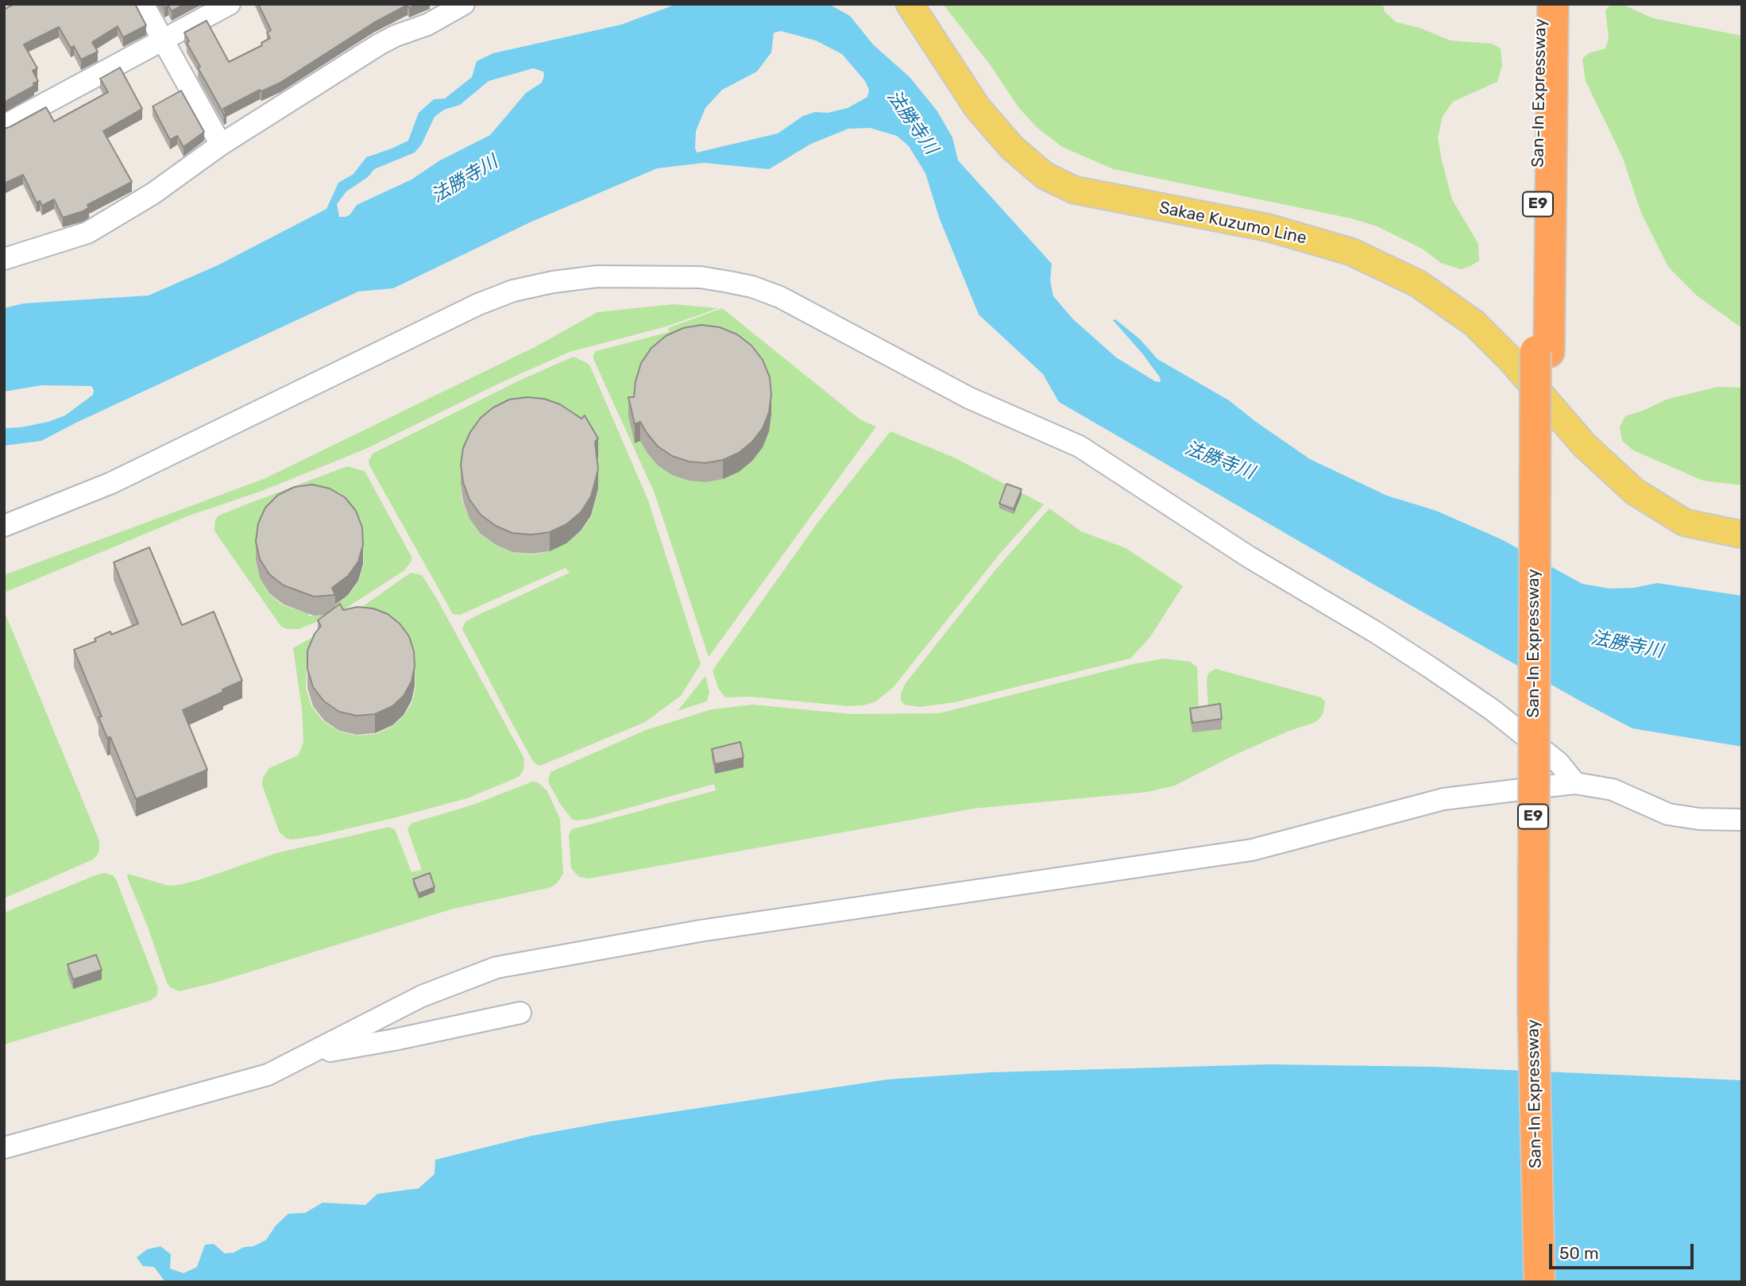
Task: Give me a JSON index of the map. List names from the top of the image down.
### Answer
{
  "streets": {
    "highway": ["San-In Expressway", "E9"],
    "main road": ["Sakae Kuzumo Line"]
  },
  "water": ["法勝寺川"],
  "scale_bar": "50 m"
}
